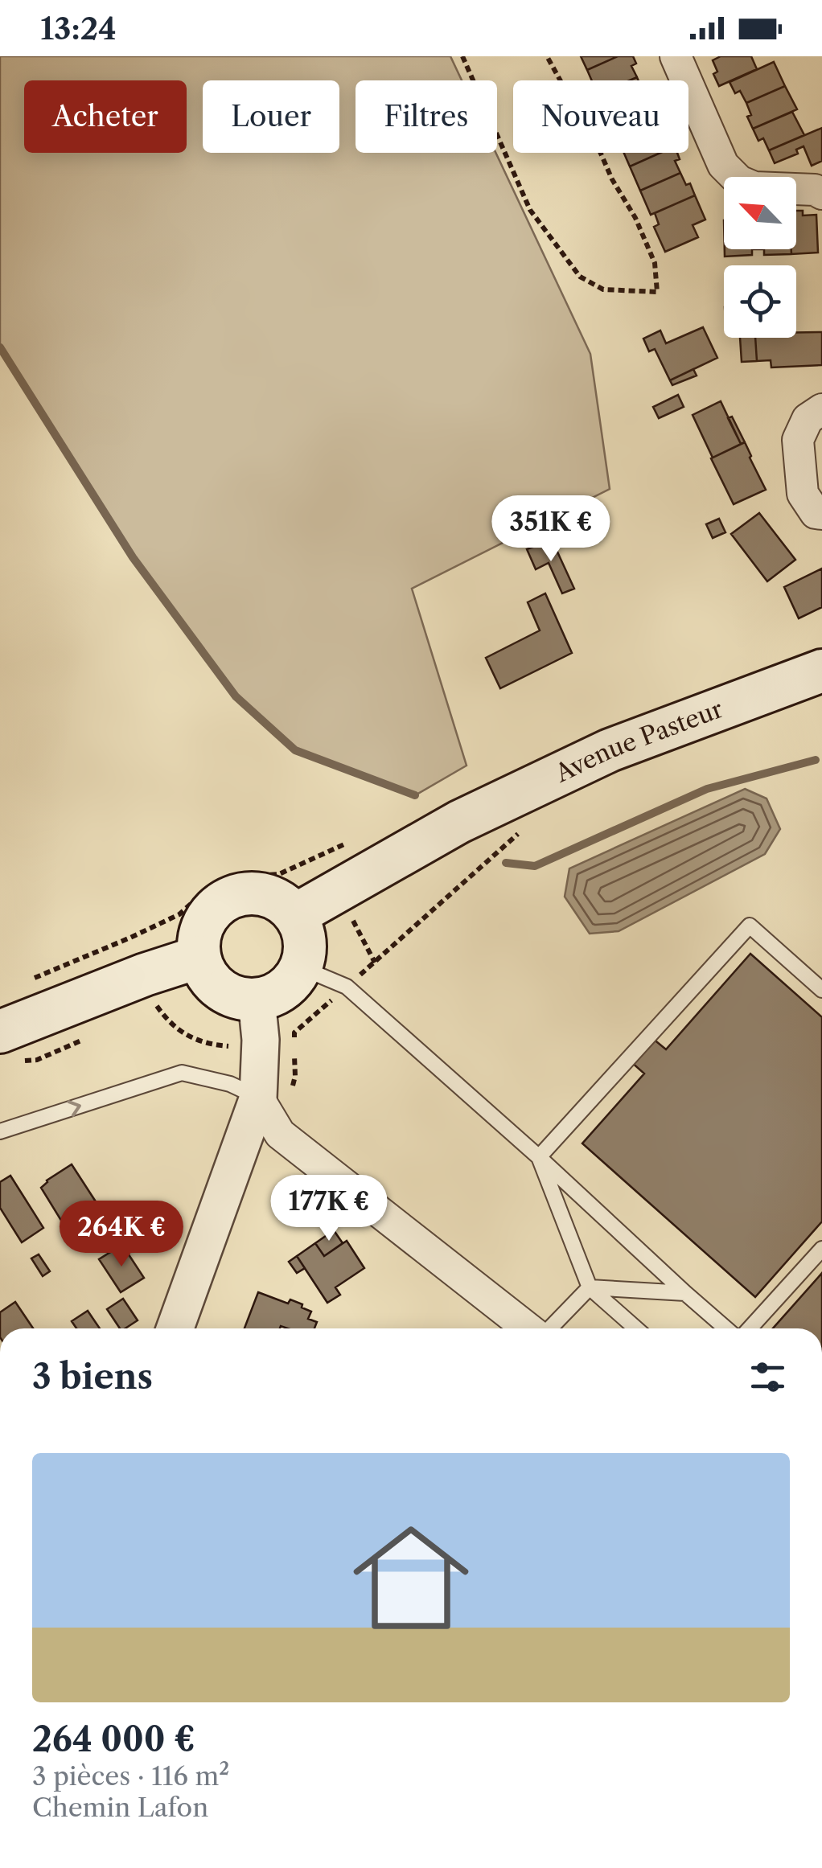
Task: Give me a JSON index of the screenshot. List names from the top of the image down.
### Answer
{
  "streets": {
    "main road": ["Avenue Pasteur"]
  },
  "north": "top left",
  "page": {
    "status": "13:24",
    "chip": [
      "Acheter",
      "Louer",
      "Filtres",
      "Nouveau"
    ],
    "price": ["351K €", "177K €", "264K €"],
    "heading": "3 biens",
    "list": [
      {
        "name": "264 000 €",
        "note": "3 pièces · 116 m² · Chemin Lafon"
      }
    ]
  }
}
